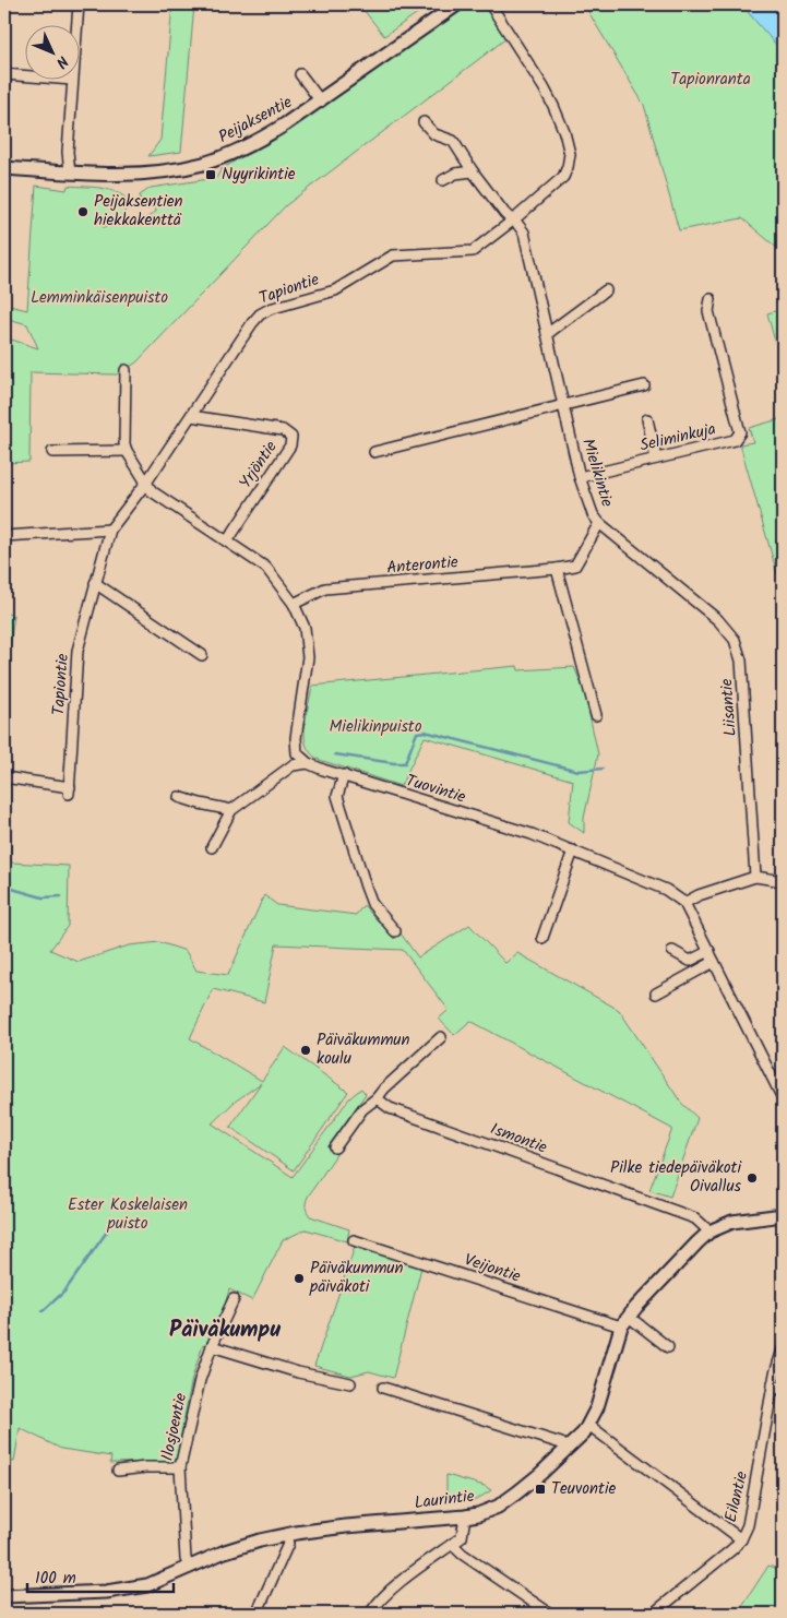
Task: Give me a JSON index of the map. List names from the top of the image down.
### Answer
{
  "streets": {
    "street": [
      "Peijaksentie",
      "Tapiontie",
      "Seliminkuja",
      "Yrjöntie",
      "Mielikintie",
      "Anterontie",
      "Liisantie",
      "Tuovintie",
      "Ismontie",
      "Veijontie",
      "Ilosjoentie",
      "Eilantie",
      "Laurintie"
    ]
  },
  "crossings": [
    ["Tapiontie", "Yrjöntie"],
    ["Tapiontie", "Mielikintie"],
    ["Seliminkuja", "Mielikintie"],
    ["Mielikintie", "Anterontie"],
    ["Mielikintie", "Liisantie"],
    ["Ismontie", "Laurintie"],
    ["Veijontie", "Laurintie"],
    ["Ilosjoentie", "Laurintie"]
  ],
  "districts": ["Päiväkumpu"],
  "parks": [
    "Tapionranta",
    "Lemminkäisenpuisto",
    "Mielikinpuisto",
    "Ester Koskelaisen puisto"
  ],
  "places": {
    "transit": ["Nyyrikintie", "Teuvontie"],
    "other": [
      "Peijaksentien hiekkakenttä",
      "Päiväkummun koulu",
      "Pilke tiedepäiväkoti Oivallus",
      "Päiväkummun päiväkoti"
    ]
  },
  "scale_bar": "100 m",
  "north": "bottom right"
}
